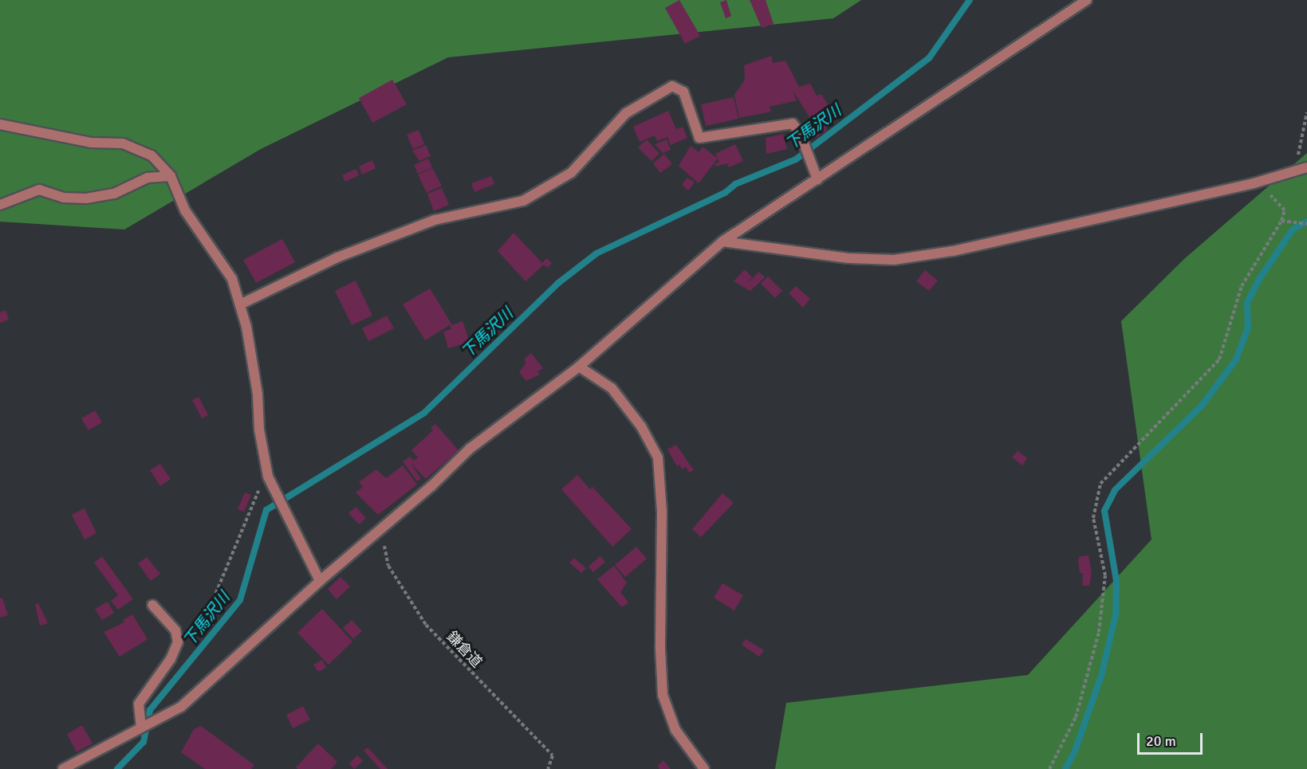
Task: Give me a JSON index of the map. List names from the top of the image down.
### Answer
{
  "streets": {
    "path": ["鎌倉道"]
  },
  "water": ["下馬沢川"],
  "scale_bar": "20 m"
}
